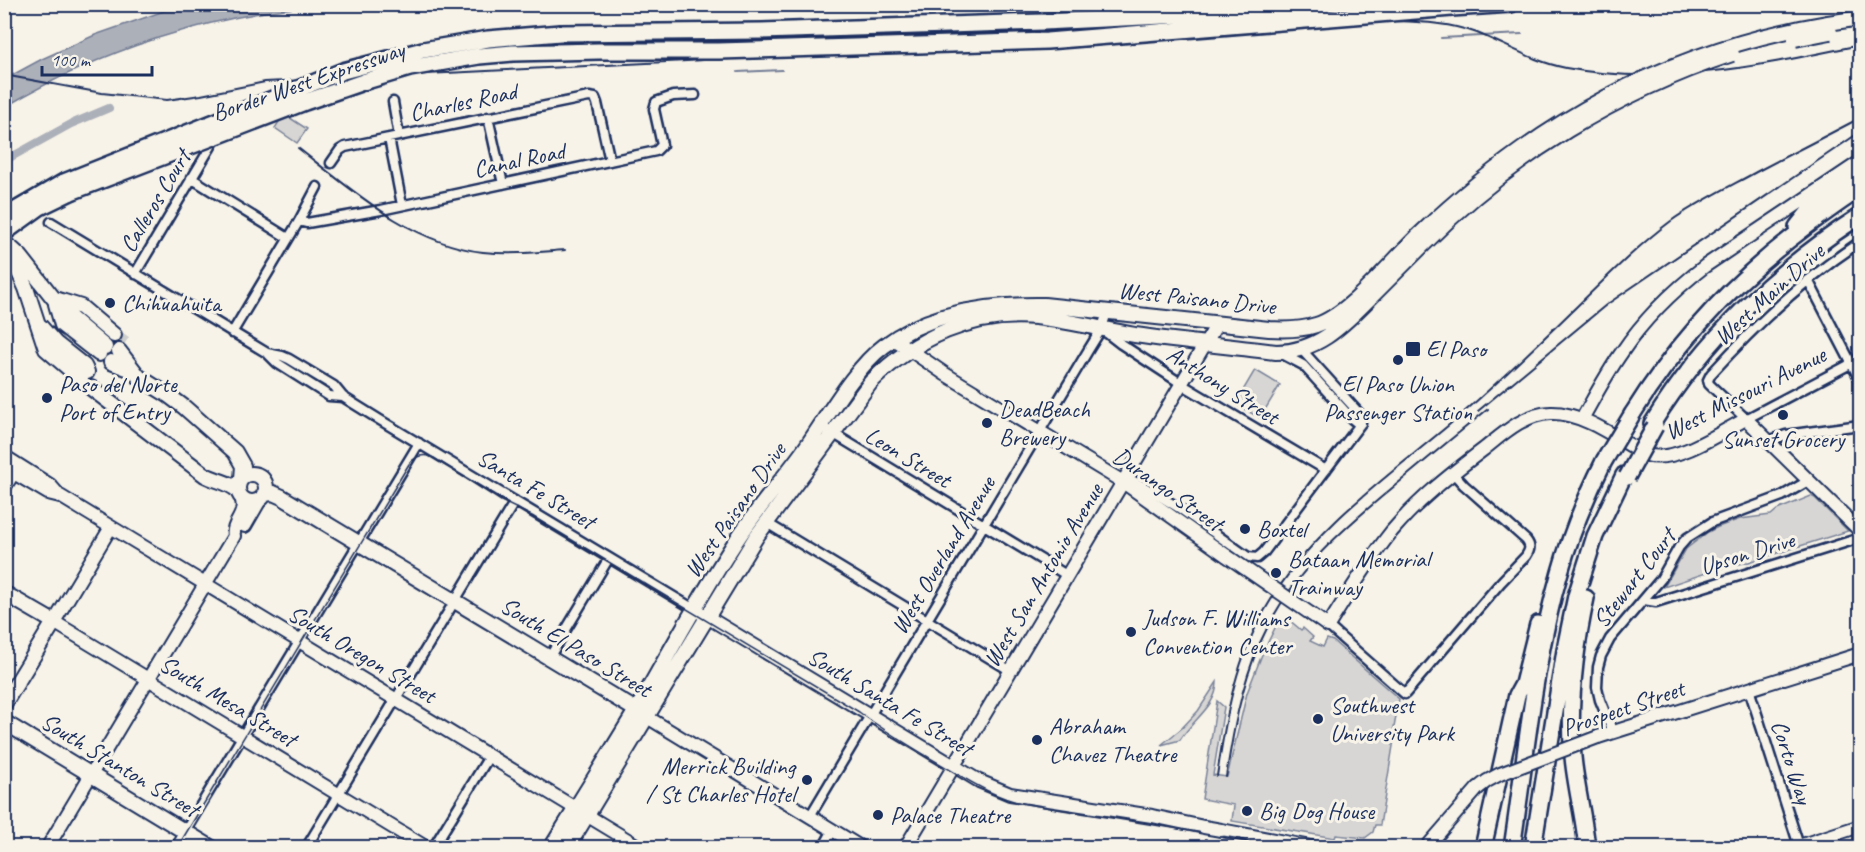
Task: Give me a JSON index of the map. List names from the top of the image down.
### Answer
{
  "streets": {
    "highway": ["Border West Expressway"],
    "main road": [
      "West Paisano Drive",
      "South El Paso Street",
      "South Mesa Street",
      "South Stanton Street"
    ],
    "street": [
      "Charles Road",
      "Canal Road",
      "Calleros Court",
      "West Main Drive",
      "Anthony Street",
      "West Missouri Avenue",
      "Leon Street",
      "Santa Fe Street",
      "Durango Street",
      "Upson Drive",
      "West Overland Avenue",
      "West San Antonio Avenue",
      "Stewart Court",
      "South Oregon Street",
      "South Santa Fe Street",
      "Prospect Street",
      "Corto Way"
    ]
  },
  "crossings": [
    ["Charles Road", "Canal Road"],
    ["Calleros Court", "Santa Fe Street"],
    ["West Main Drive", "West Missouri Avenue"],
    ["West Paisano Drive", "Anthony Street"],
    ["West Paisano Drive", "Leon Street"],
    ["West Paisano Drive", "Santa Fe Street"],
    ["West Paisano Drive", "Durango Street"],
    ["West Paisano Drive", "West Overland Avenue"],
    ["West Paisano Drive", "West San Antonio Avenue"],
    ["West Paisano Drive", "South El Paso Street"],
    ["West Paisano Drive", "South Santa Fe Street"],
    ["Anthony Street", "West Overland Avenue"],
    ["Anthony Street", "West San Antonio Avenue"],
    ["Leon Street", "West Overland Avenue"],
    ["Leon Street", "West San Antonio Avenue"],
    ["Santa Fe Street", "South Santa Fe Street"],
    ["Durango Street", "West Overland Avenue"],
    ["Durango Street", "West San Antonio Avenue"],
    ["Upson Drive", "Stewart Court"],
    ["West Overland Avenue", "South El Paso Street"],
    ["West Overland Avenue", "South Santa Fe Street"],
    ["West San Antonio Avenue", "South Santa Fe Street"],
    ["Stewart Court", "Prospect Street"],
    ["Prospect Street", "Corto Way"]
  ],
  "places": {
    "other": [
      "Chihuahuita",
      "El Paso Union Passenger Station",
      "Paso del Norte Port of Entry",
      "Sunset Grocery",
      "DeadBeach Brewery",
      "Boxtel",
      "Bataan Memorial Trainway",
      "Judson F. Williams Convention Center",
      "Southwest University Park",
      "Abraham Chavez Theatre",
      "Merrick Building / St Charles Hotel",
      "Big Dog House",
      "Palace Theatre"
    ],
    "transit": ["El Paso"]
  },
  "scale_bar": "100 m"
}
